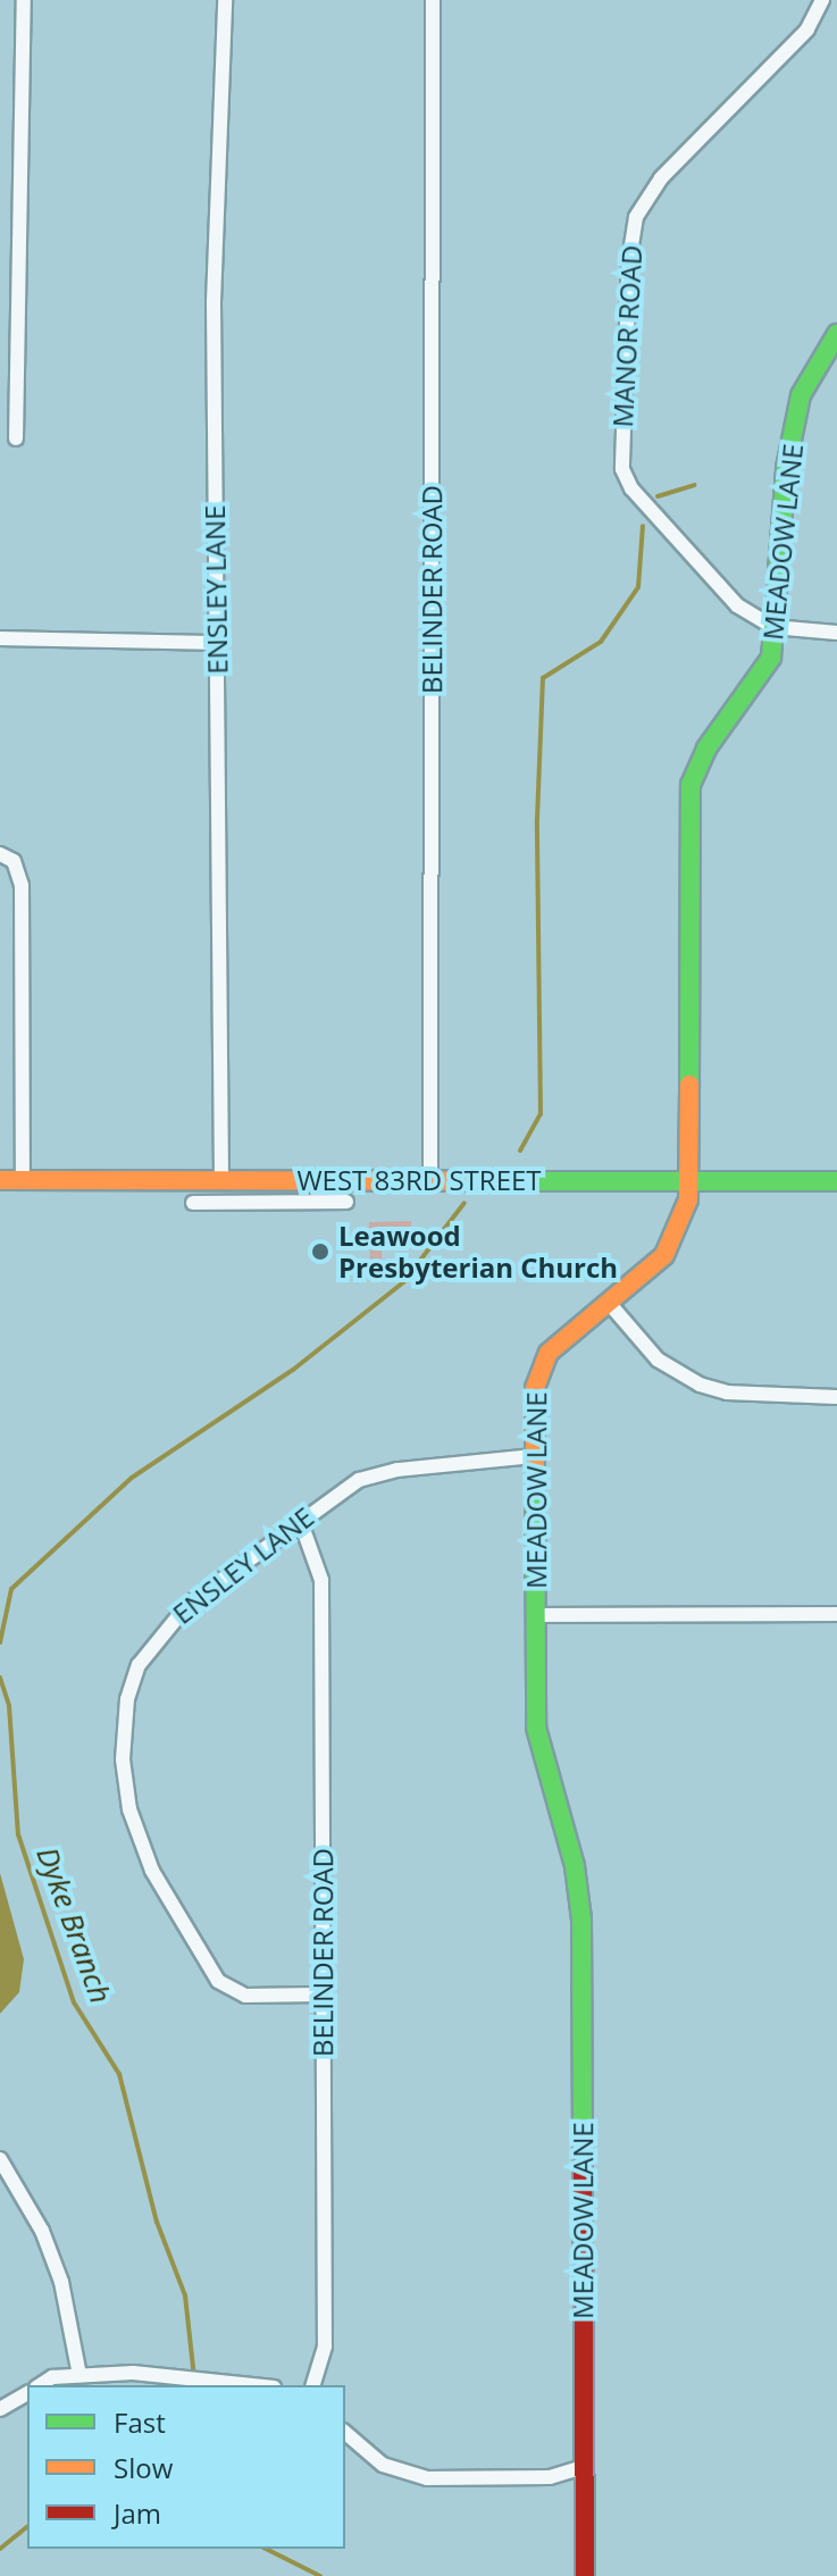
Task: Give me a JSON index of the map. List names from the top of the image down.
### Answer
{
  "streets": {
    "street": [
      "MANOR ROAD",
      "MEADOW LANE",
      "ENSLEY LANE",
      "BELINDER ROAD",
      "WEST 83RD STREET"
    ]
  },
  "crossings": [
    ["MANOR ROAD", "MEADOW LANE"],
    ["MEADOW LANE", "ENSLEY LANE"],
    ["MEADOW LANE", "WEST 83RD STREET"],
    ["ENSLEY LANE", "BELINDER ROAD"],
    ["ENSLEY LANE", "WEST 83RD STREET"],
    ["BELINDER ROAD", "WEST 83RD STREET"]
  ],
  "water": ["Dyke Branch"],
  "places": ["Leawood Presbyterian Church"],
  "legend": ["Fast", "Slow", "Jam"]
}
